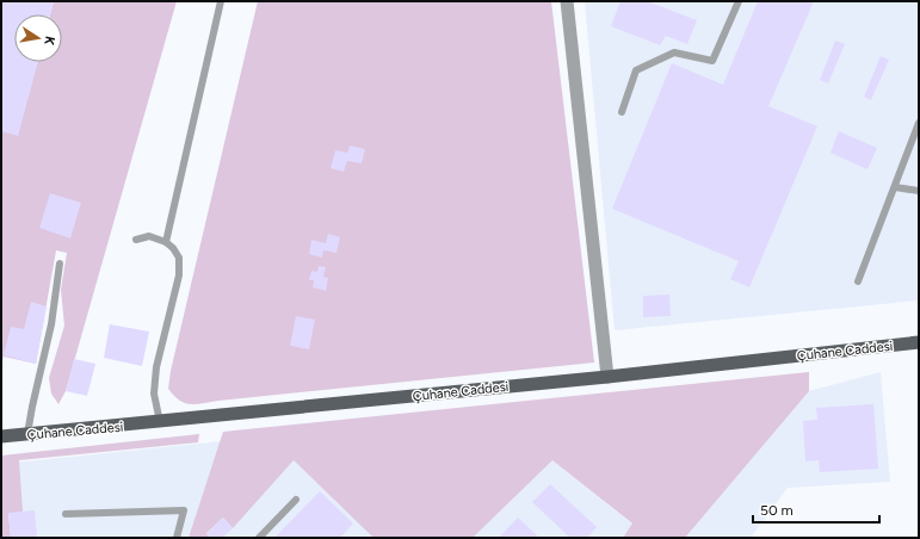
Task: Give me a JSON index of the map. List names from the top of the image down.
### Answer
{
  "streets": {
    "main road": ["Çuhane Caddesi"]
  },
  "scale_bar": "50 m",
  "north": "right"
}
